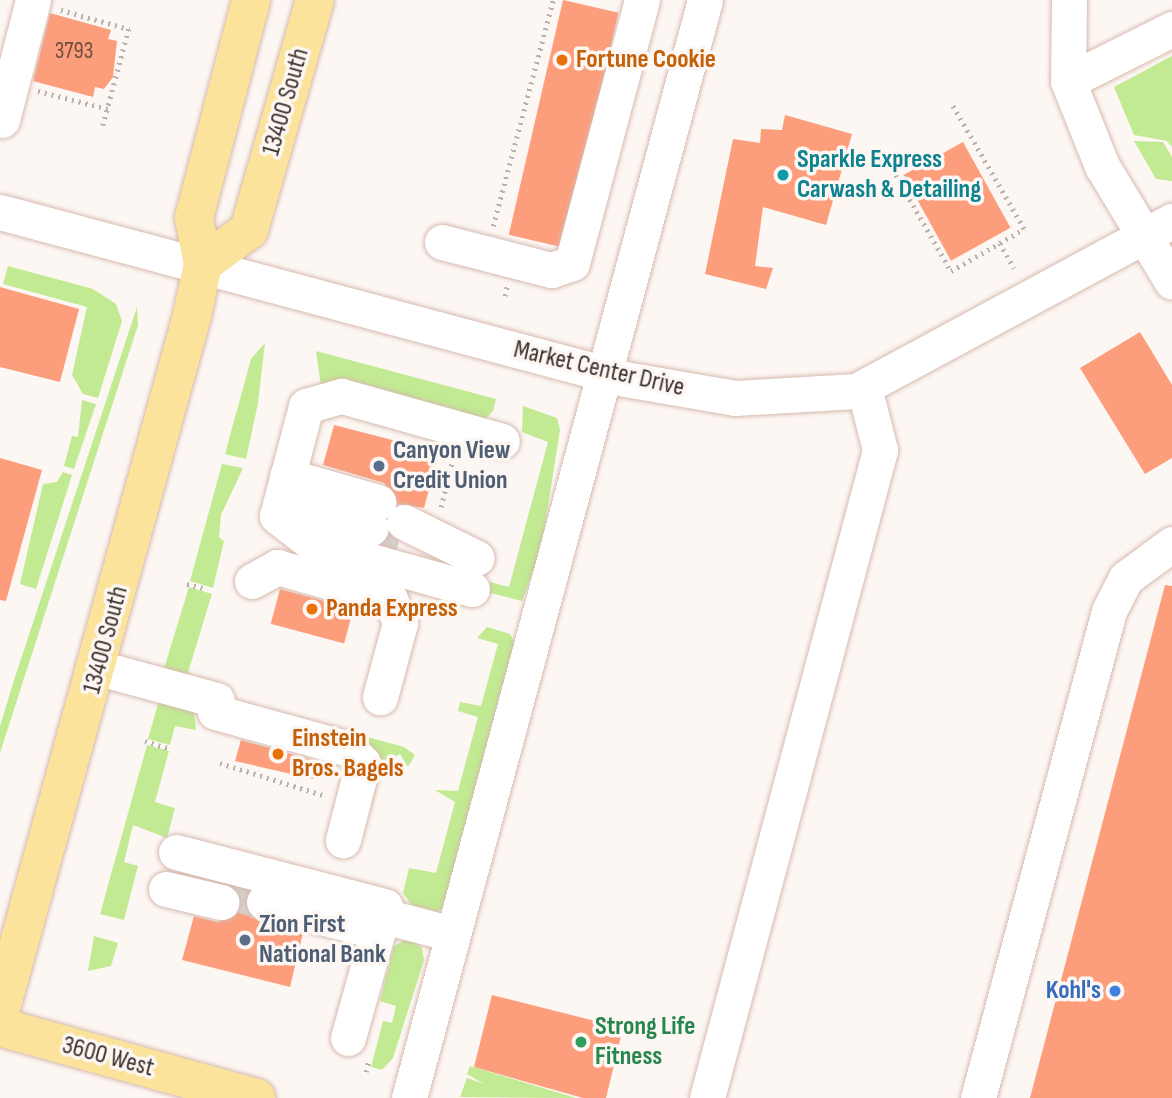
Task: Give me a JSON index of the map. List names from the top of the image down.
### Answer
{
  "streets": {
    "main road": ["13400 South", "3600 West"],
    "street": ["Market Center Drive"]
  },
  "crossings": [
    ["13400 South", "Market Center Drive"]
  ],
  "places": [
    "Fortune Cookie",
    "Sparkle Express Carwash & Detailing",
    "Canyon View Credit Union",
    "Panda Express",
    "Einstein Bros. Bagels",
    "Zion First National Bank",
    "Kohl's",
    "Strong Life Fitness"
  ],
  "house_numbers": ["3793"]
}
